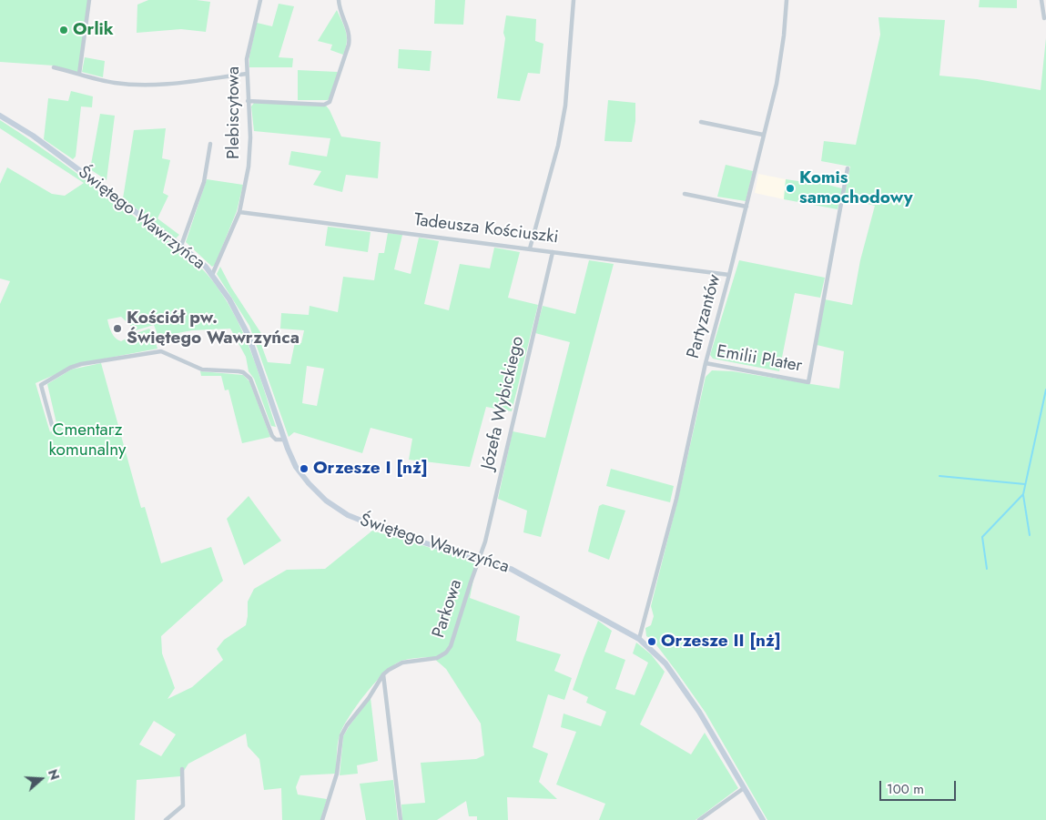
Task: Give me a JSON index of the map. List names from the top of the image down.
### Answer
{
  "streets": {
    "street": [
      "Plebiscytowa",
      "Świętego Wawrzyńca",
      "Tadeusza Kościuszki",
      "Partyzantów",
      "Emilii Plater",
      "Józefa Wybickiego",
      "Parkowa"
    ]
  },
  "crossings": [
    ["Plebiscytowa", "Świętego Wawrzyńca"],
    ["Plebiscytowa", "Tadeusza Kościuszki"],
    ["Świętego Wawrzyńca", "Partyzantów"],
    ["Świętego Wawrzyńca", "Józefa Wybickiego"],
    ["Świętego Wawrzyńca", "Parkowa"],
    ["Tadeusza Kościuszki", "Partyzantów"],
    ["Tadeusza Kościuszki", "Józefa Wybickiego"],
    ["Partyzantów", "Emilii Plater"],
    ["Józefa Wybickiego", "Parkowa"]
  ],
  "parks": ["Cmentarz komunalny"],
  "places": [
    "Orlik",
    "Komis samochodowy",
    "Kościół pw. Świętego Wawrzyńca",
    "Orzesze I [nż]",
    "Orzesze II [nż]"
  ],
  "scale_bar": "100 m",
  "north": "right"
}
